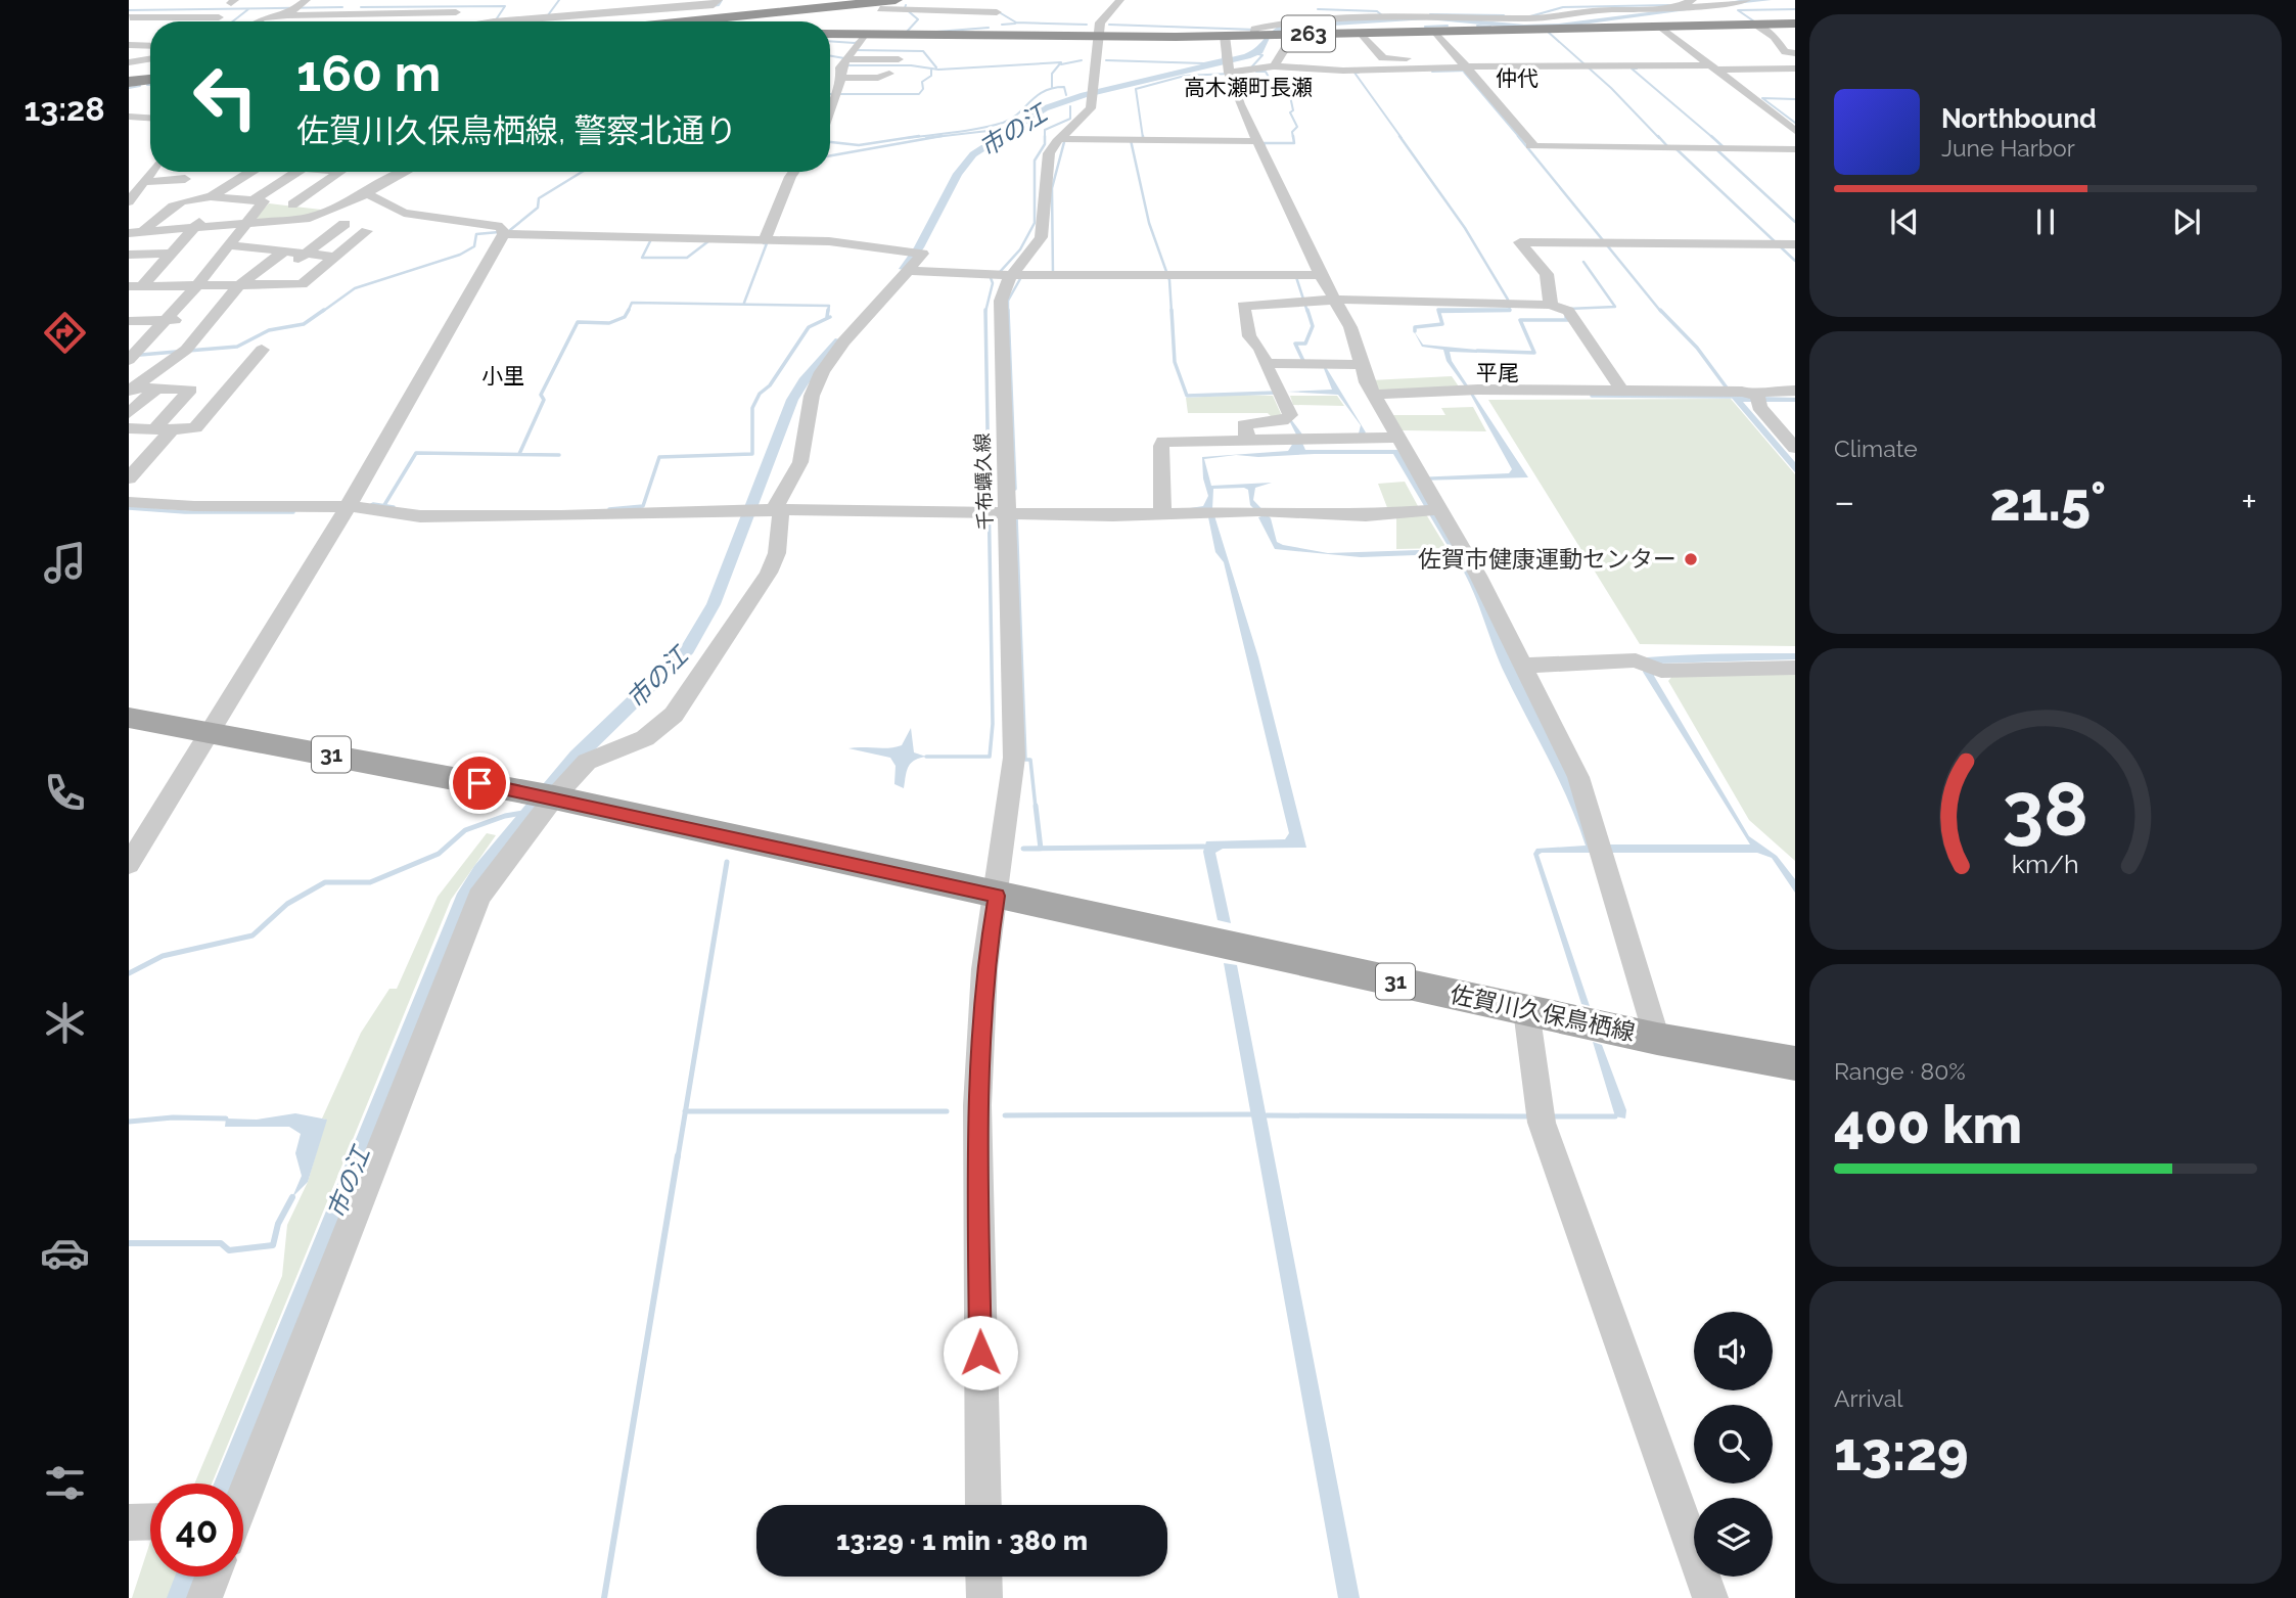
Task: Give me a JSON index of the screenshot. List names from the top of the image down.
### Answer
{
  "streets": {
    "highway": ["263"],
    "main road": ["31", "佐賀川久保鳥栖線"],
    "street": ["千布蠣久線"]
  },
  "crossings": [
    ["263", "千布蠣久線"],
    ["千布蠣久線", "31"],
    ["千布蠣久線", "佐賀川久保鳥栖線"],
    ["31", "佐賀川久保鳥栖線"]
  ],
  "districts": [
    "仲代",
    "高木瀬町長瀬",
    "平尾",
    "小里"
  ],
  "water": ["市の江"],
  "places": ["佐賀市健康運動センター"],
  "page": {
    "tabs": "13:28",
    "turn": ["160 m", "佐賀川久保鳥栖線, 警察北通り"],
    "song": ["Northbound", "June Harbor"],
    "tile": [
      "Climate",
      ["Range · 80%", "400 km"],
      ["Arrival", "13:29"]
    ],
    "heat": ["−", "21.5°", "+"],
    "limit": "40",
    "trip": "13:29 · 1 min · 380 m",
    "gauge": ["38", "km/h"]
  }
}
